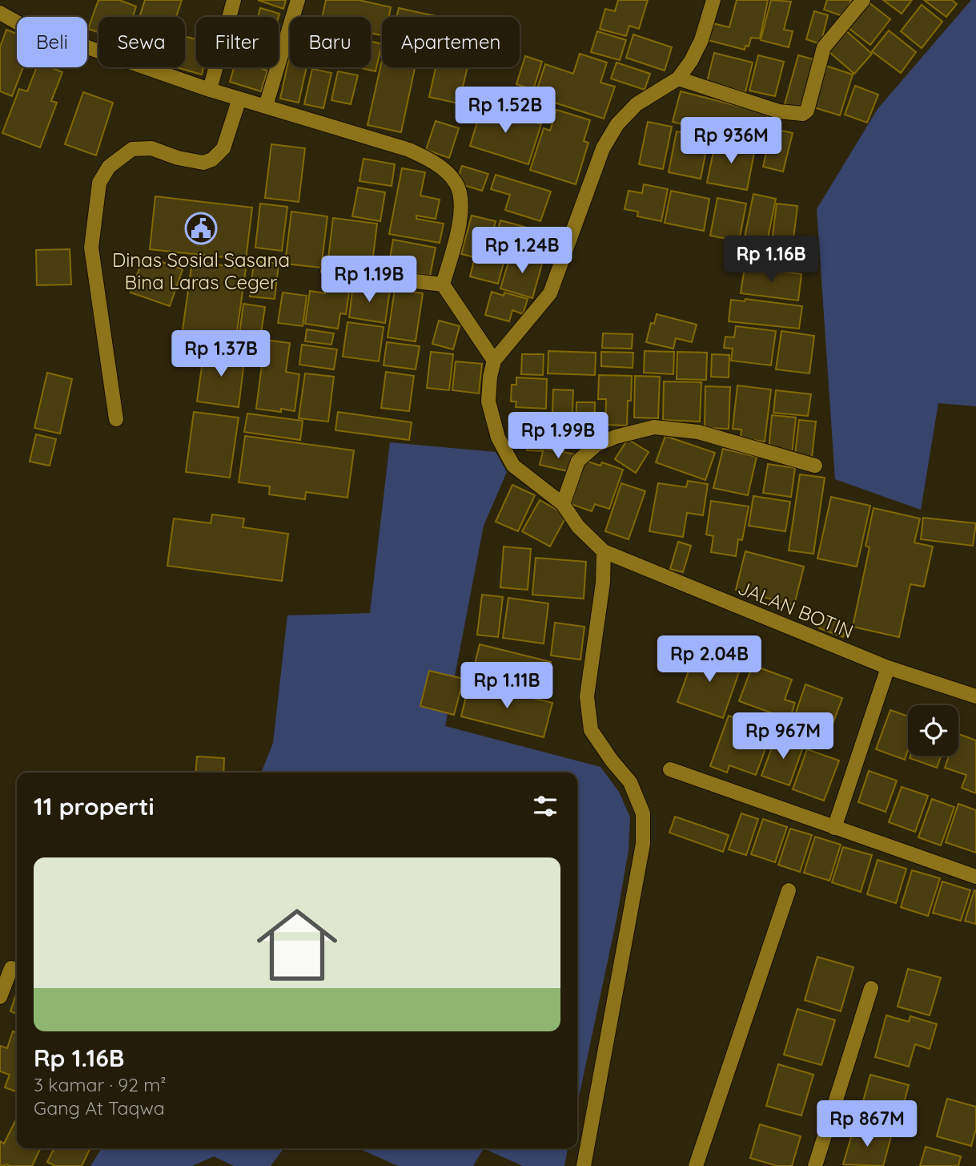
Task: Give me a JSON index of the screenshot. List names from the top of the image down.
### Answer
{
  "streets": {
    "street": ["JALAN BOTIN"]
  },
  "places": {
    "public building": ["Dinas Sosial Sasana Bina Laras Ceger"]
  },
  "page": {
    "chip": [
      "Beli",
      "Sewa",
      "Filter",
      "Baru",
      "Apartemen"
    ],
    "price": [
      "Rp 1.52B",
      "Rp 936M",
      "Rp 1.24B",
      "Rp 1.16B",
      "Rp 1.19B",
      "Rp 1.37B",
      "Rp 1.99B",
      "Rp 2.04B",
      "Rp 1.11B",
      "Rp 967M",
      "Rp 867M"
    ],
    "heading": "11 properti",
    "list": [
      {
        "name": "Rp 1.16B",
        "note": "3 kamar · 92 m² · Gang At Taqwa"
      }
    ]
  }
}
